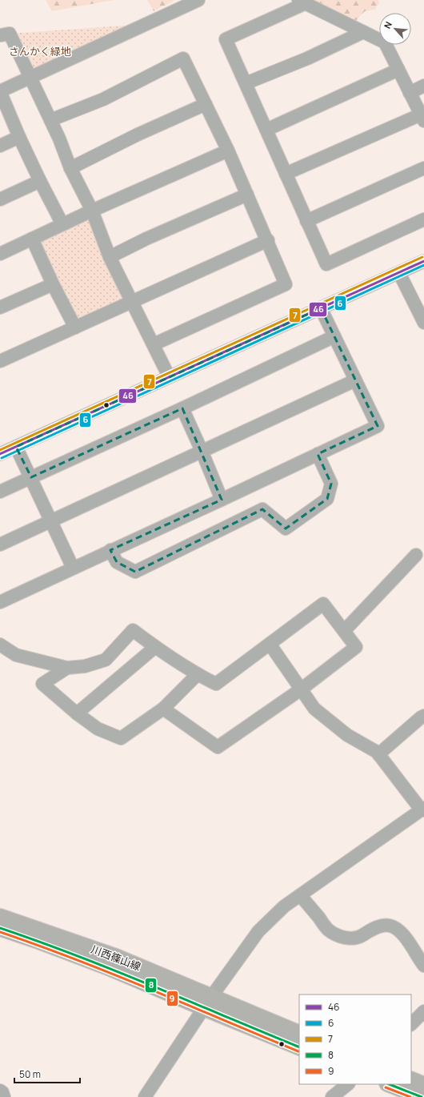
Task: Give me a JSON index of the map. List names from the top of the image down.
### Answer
{
  "streets": {
    "main road": ["川西篠山線"]
  },
  "parks": ["さんかく緑地"],
  "lines": [
    "transit line 7",
    "transit line 46",
    "transit line 6",
    "transit line 8",
    "transit line 9"
  ],
  "legend": [
    "46",
    "6",
    "7",
    "8",
    "9"
  ],
  "scale_bar": "50 m",
  "north": "top left"
}
